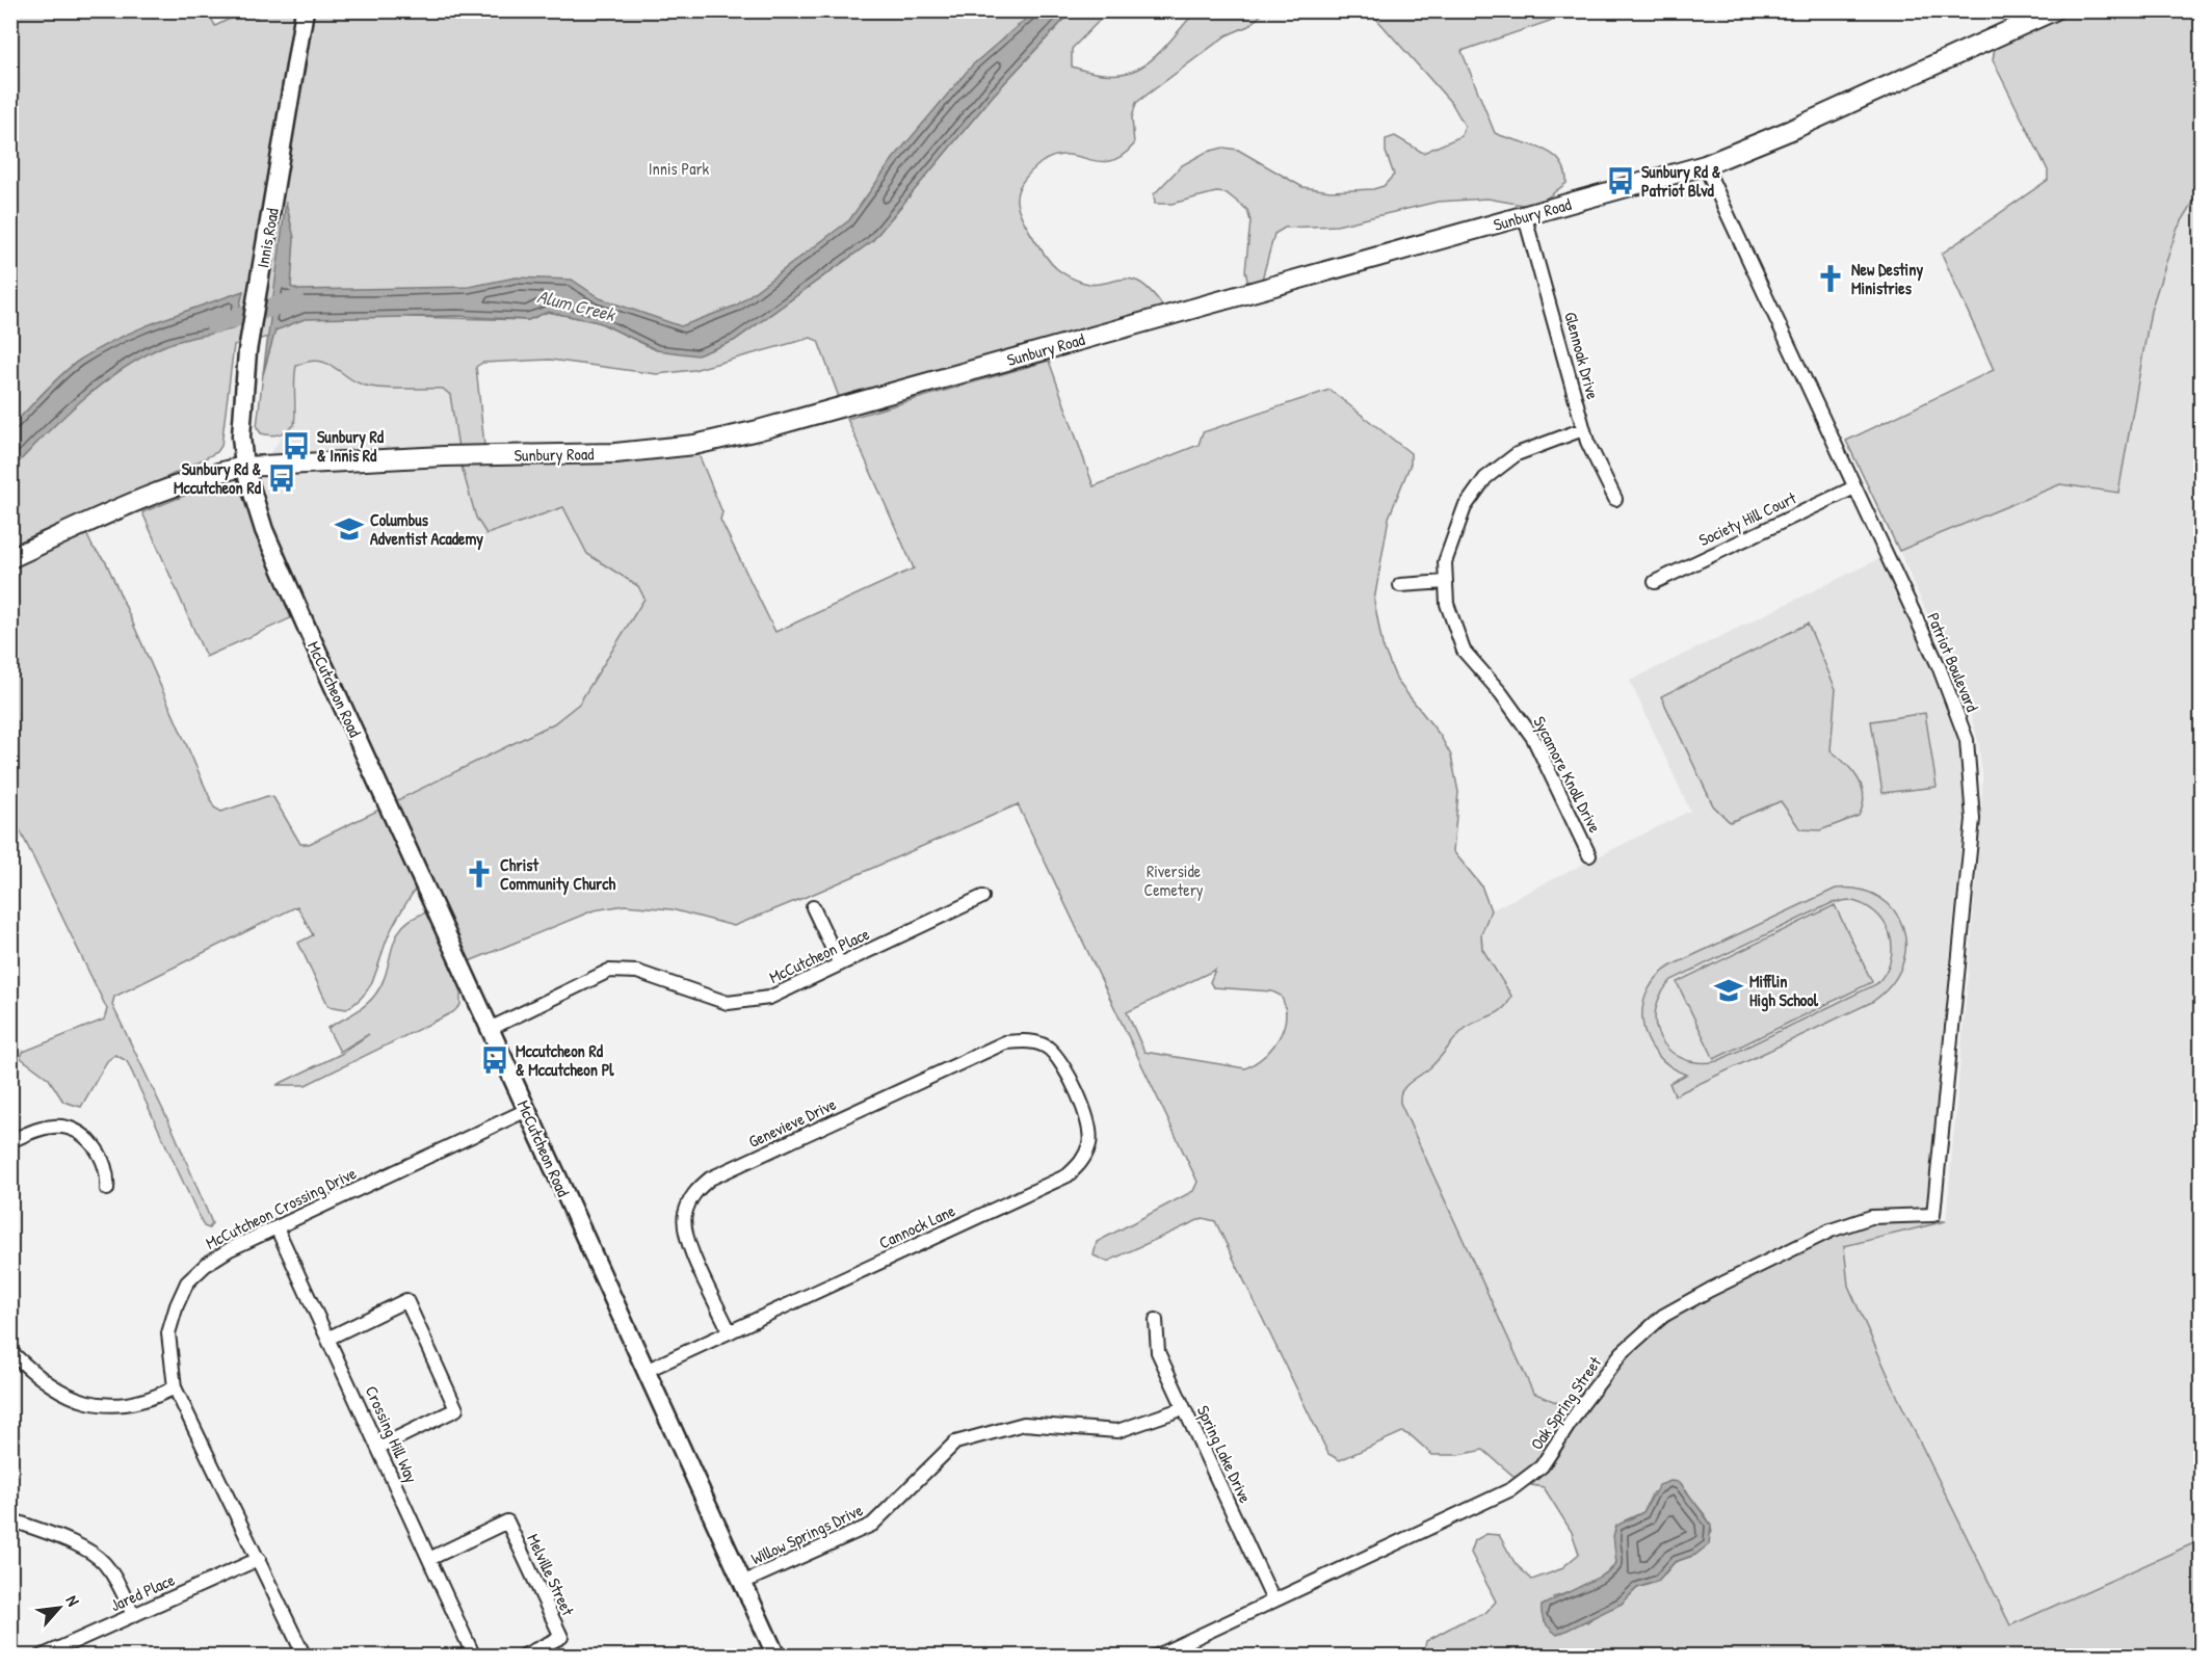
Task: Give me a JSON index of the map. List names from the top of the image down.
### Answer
{
  "streets": {
    "main road": ["Sunbury Road", "Innis Road", "McCutcheon Road"],
    "street": [
      "Glennoak Drive",
      "Society Hill Court",
      "Patriot Boulevard",
      "Sycamore Knoll Drive",
      "McCutcheon Place",
      "Genevieve Drive",
      "McCutcheon Crossing Drive",
      "Cannock Lane",
      "Oak Spring Street",
      "Crossing Hill Way",
      "Spring Lake Drive",
      "Willow Springs Drive",
      "Melville Street",
      "Jared Place"
    ]
  },
  "crossings": [
    ["Sunbury Road", "Innis Road"],
    ["Sunbury Road", "Glennoak Drive"],
    ["Sunbury Road", "Patriot Boulevard"],
    ["Sunbury Road", "McCutcheon Road"],
    ["Innis Road", "McCutcheon Road"],
    ["Glennoak Drive", "Sycamore Knoll Drive"],
    ["Society Hill Court", "Patriot Boulevard"],
    ["Patriot Boulevard", "Oak Spring Street"],
    ["McCutcheon Road", "McCutcheon Place"],
    ["McCutcheon Road", "McCutcheon Crossing Drive"],
    ["McCutcheon Road", "Cannock Lane"],
    ["McCutcheon Road", "Willow Springs Drive"],
    ["Genevieve Drive", "Cannock Lane"],
    ["McCutcheon Crossing Drive", "Crossing Hill Way"],
    ["McCutcheon Crossing Drive", "Jared Place"],
    ["Oak Spring Street", "Spring Lake Drive"],
    ["Crossing Hill Way", "Melville Street"],
    ["Spring Lake Drive", "Willow Springs Drive"]
  ],
  "water": ["Alum Creek"],
  "parks": ["Innis Park", "Riverside Cemetery"],
  "places": {
    "bus stop": [
      "Sunbury Rd & Patriot Blvd",
      "Sunbury Rd & Innis Rd",
      "Sunbury Rd & Mccutcheon Rd",
      "Mccutcheon Rd & Mccutcheon Pl"
    ],
    "church": ["New Destiny Ministries", "Christ Community Church"],
    "school or university": ["Columbus Adventist Academy", "Mifflin High School"]
  },
  "north": "top right"
}
